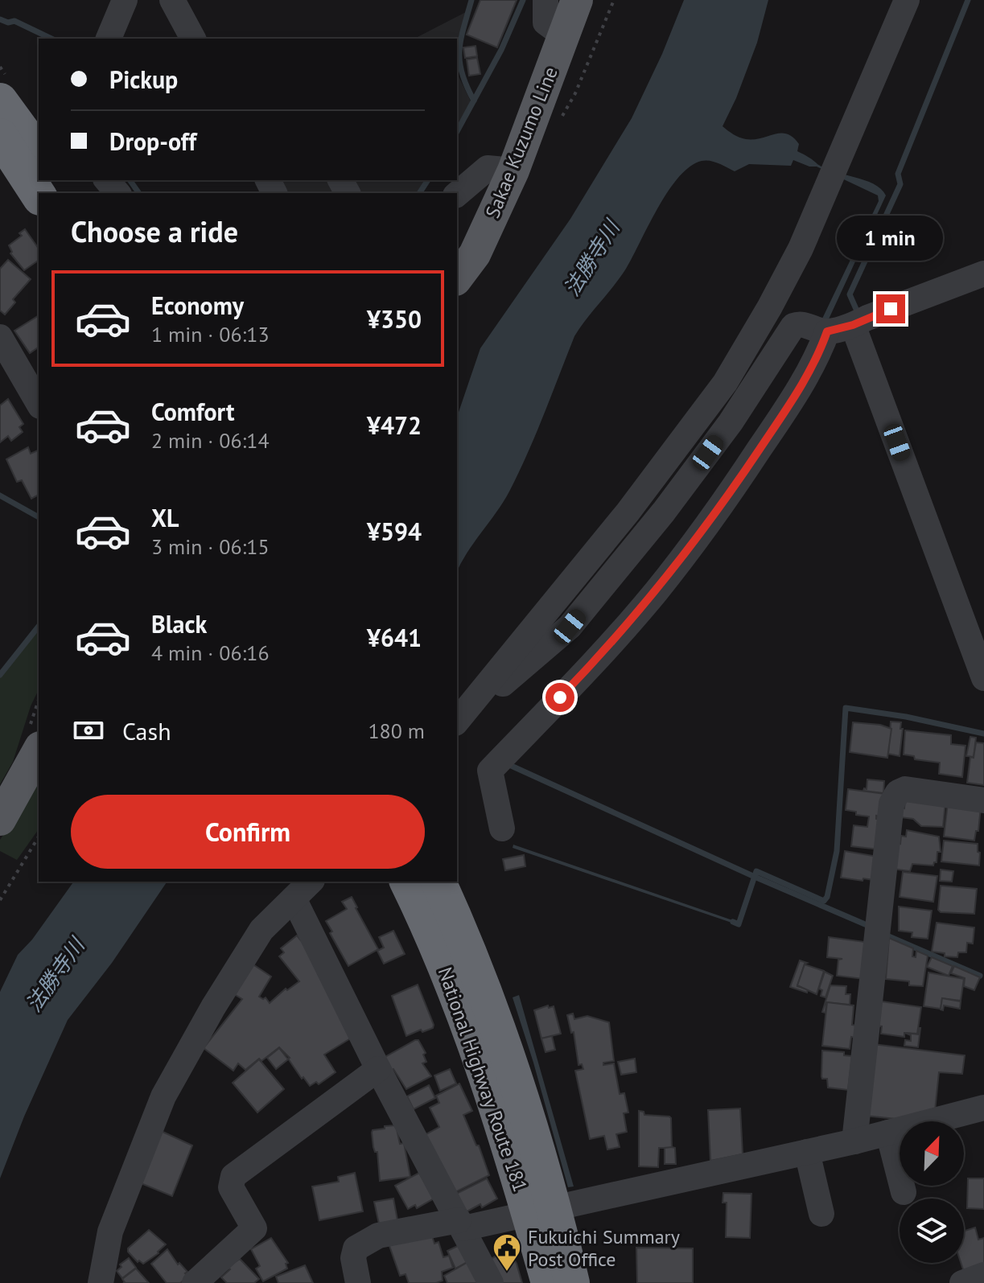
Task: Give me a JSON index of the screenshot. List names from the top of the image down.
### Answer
{
  "streets": {
    "highway": ["National Highway Route 181"],
    "main road": ["Sakae Kuzumo Line"]
  },
  "water": ["法勝寺川"],
  "places": {
    "public building": ["Fukuichi Summary Post Office"]
  },
  "north": "top right",
  "page": {
    "banner": ["Pickup", "Drop-off"],
    "heading": "Choose a ride",
    "bubble": "1 min",
    "list": [
      {
        "name": "Economy",
        "note": "1 min · 06:13",
        "value": "¥350"
      },
      {
        "name": "Comfort",
        "note": "2 min · 06:14",
        "value": "¥472"
      },
      {
        "name": "XL",
        "note": "3 min · 06:15",
        "value": "¥594"
      },
      {
        "name": "Black",
        "note": "4 min · 06:16",
        "value": "¥641"
      }
    ],
    "pay": ["Cash", "180 m"],
    "buttons": "Confirm"
  }
}
